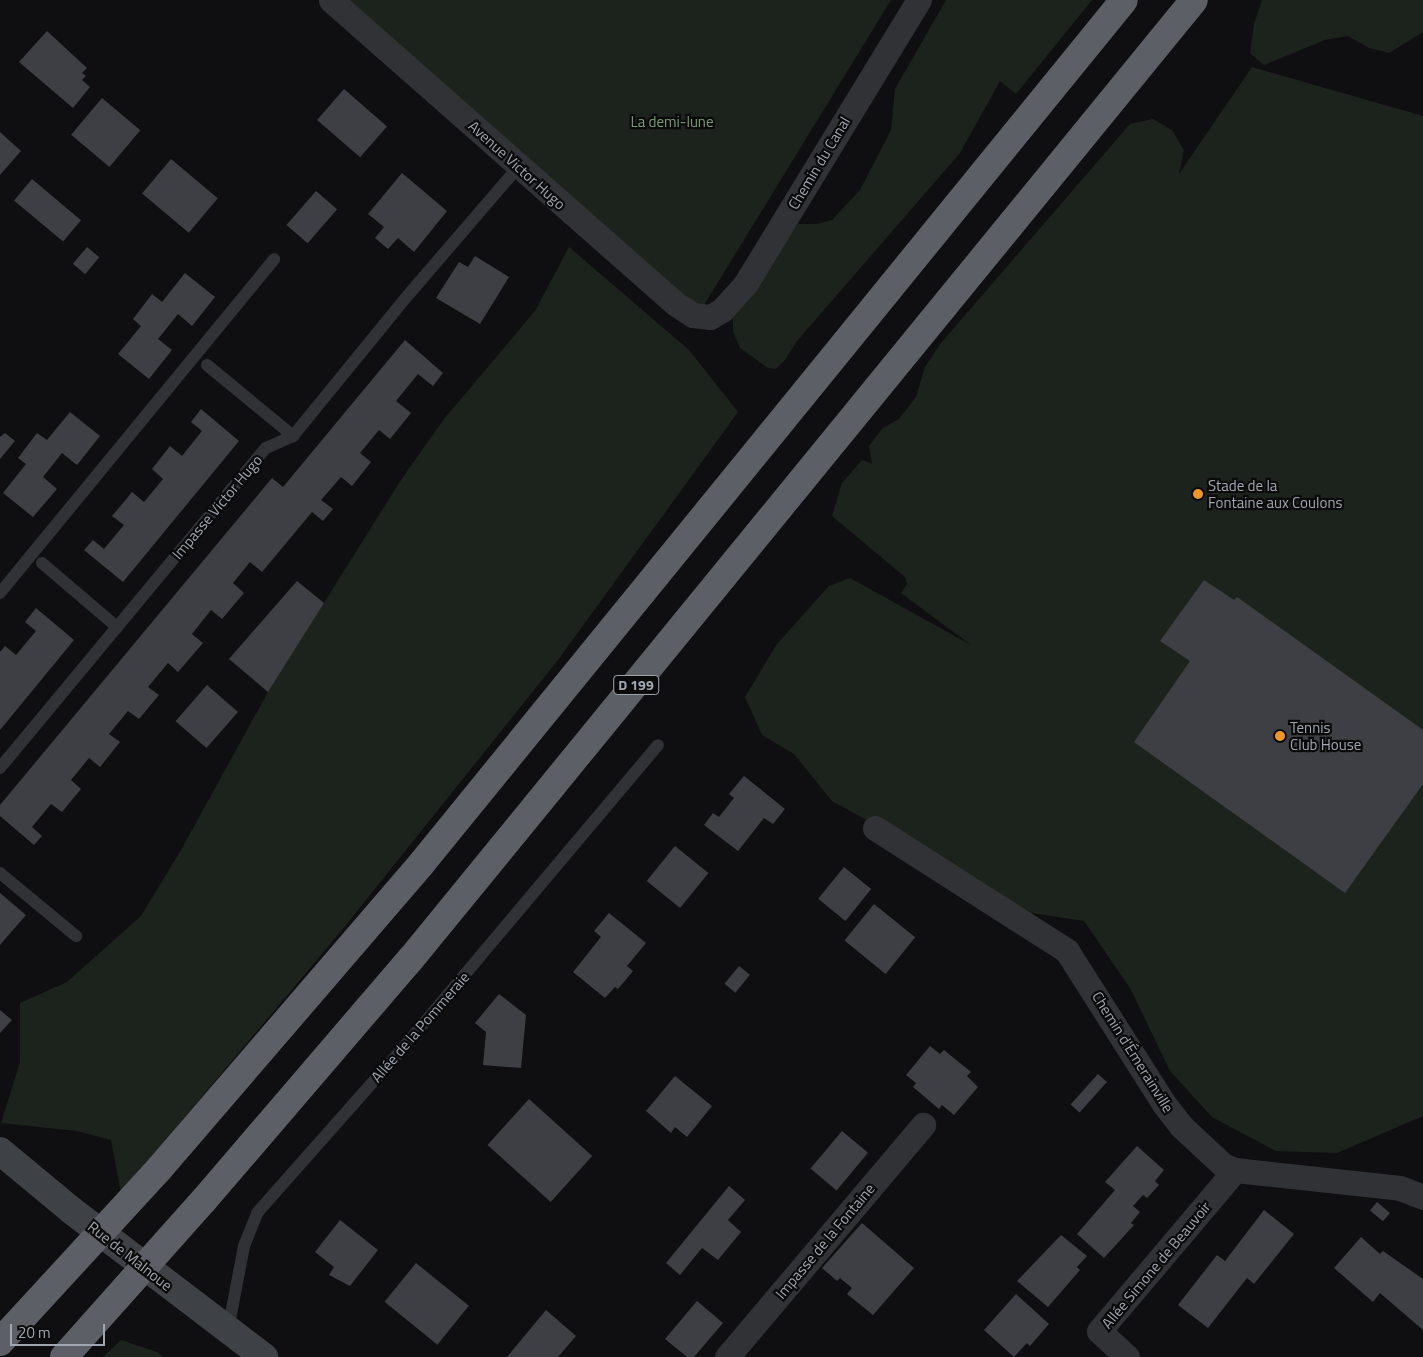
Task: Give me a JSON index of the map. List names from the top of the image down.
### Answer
{
  "streets": {
    "highway": ["D 199"],
    "main road": ["Rue de Malnoue"],
    "street": [
      "Chemin du Canal",
      "Avenue Victor Hugo",
      "Chemin d'Émerainville",
      "Impasse de la Fontaine",
      "Allée Simone de Beauvoir"
    ],
    "lane": ["Impasse Victor Hugo", "Allée de la Pommeraie"]
  },
  "crossings": [
    ["Chemin du Canal", "Avenue Victor Hugo"],
    ["Avenue Victor Hugo", "Impasse Victor Hugo"],
    ["Allée de la Pommeraie", "Rue de Malnoue"],
    ["Chemin d'Émerainville", "Allée Simone de Beauvoir"]
  ],
  "parks": ["La demi-lune"],
  "places": ["Stade de la Fontaine aux Coulons", "Tennis Club House"],
  "scale_bar": "20 m"
}
